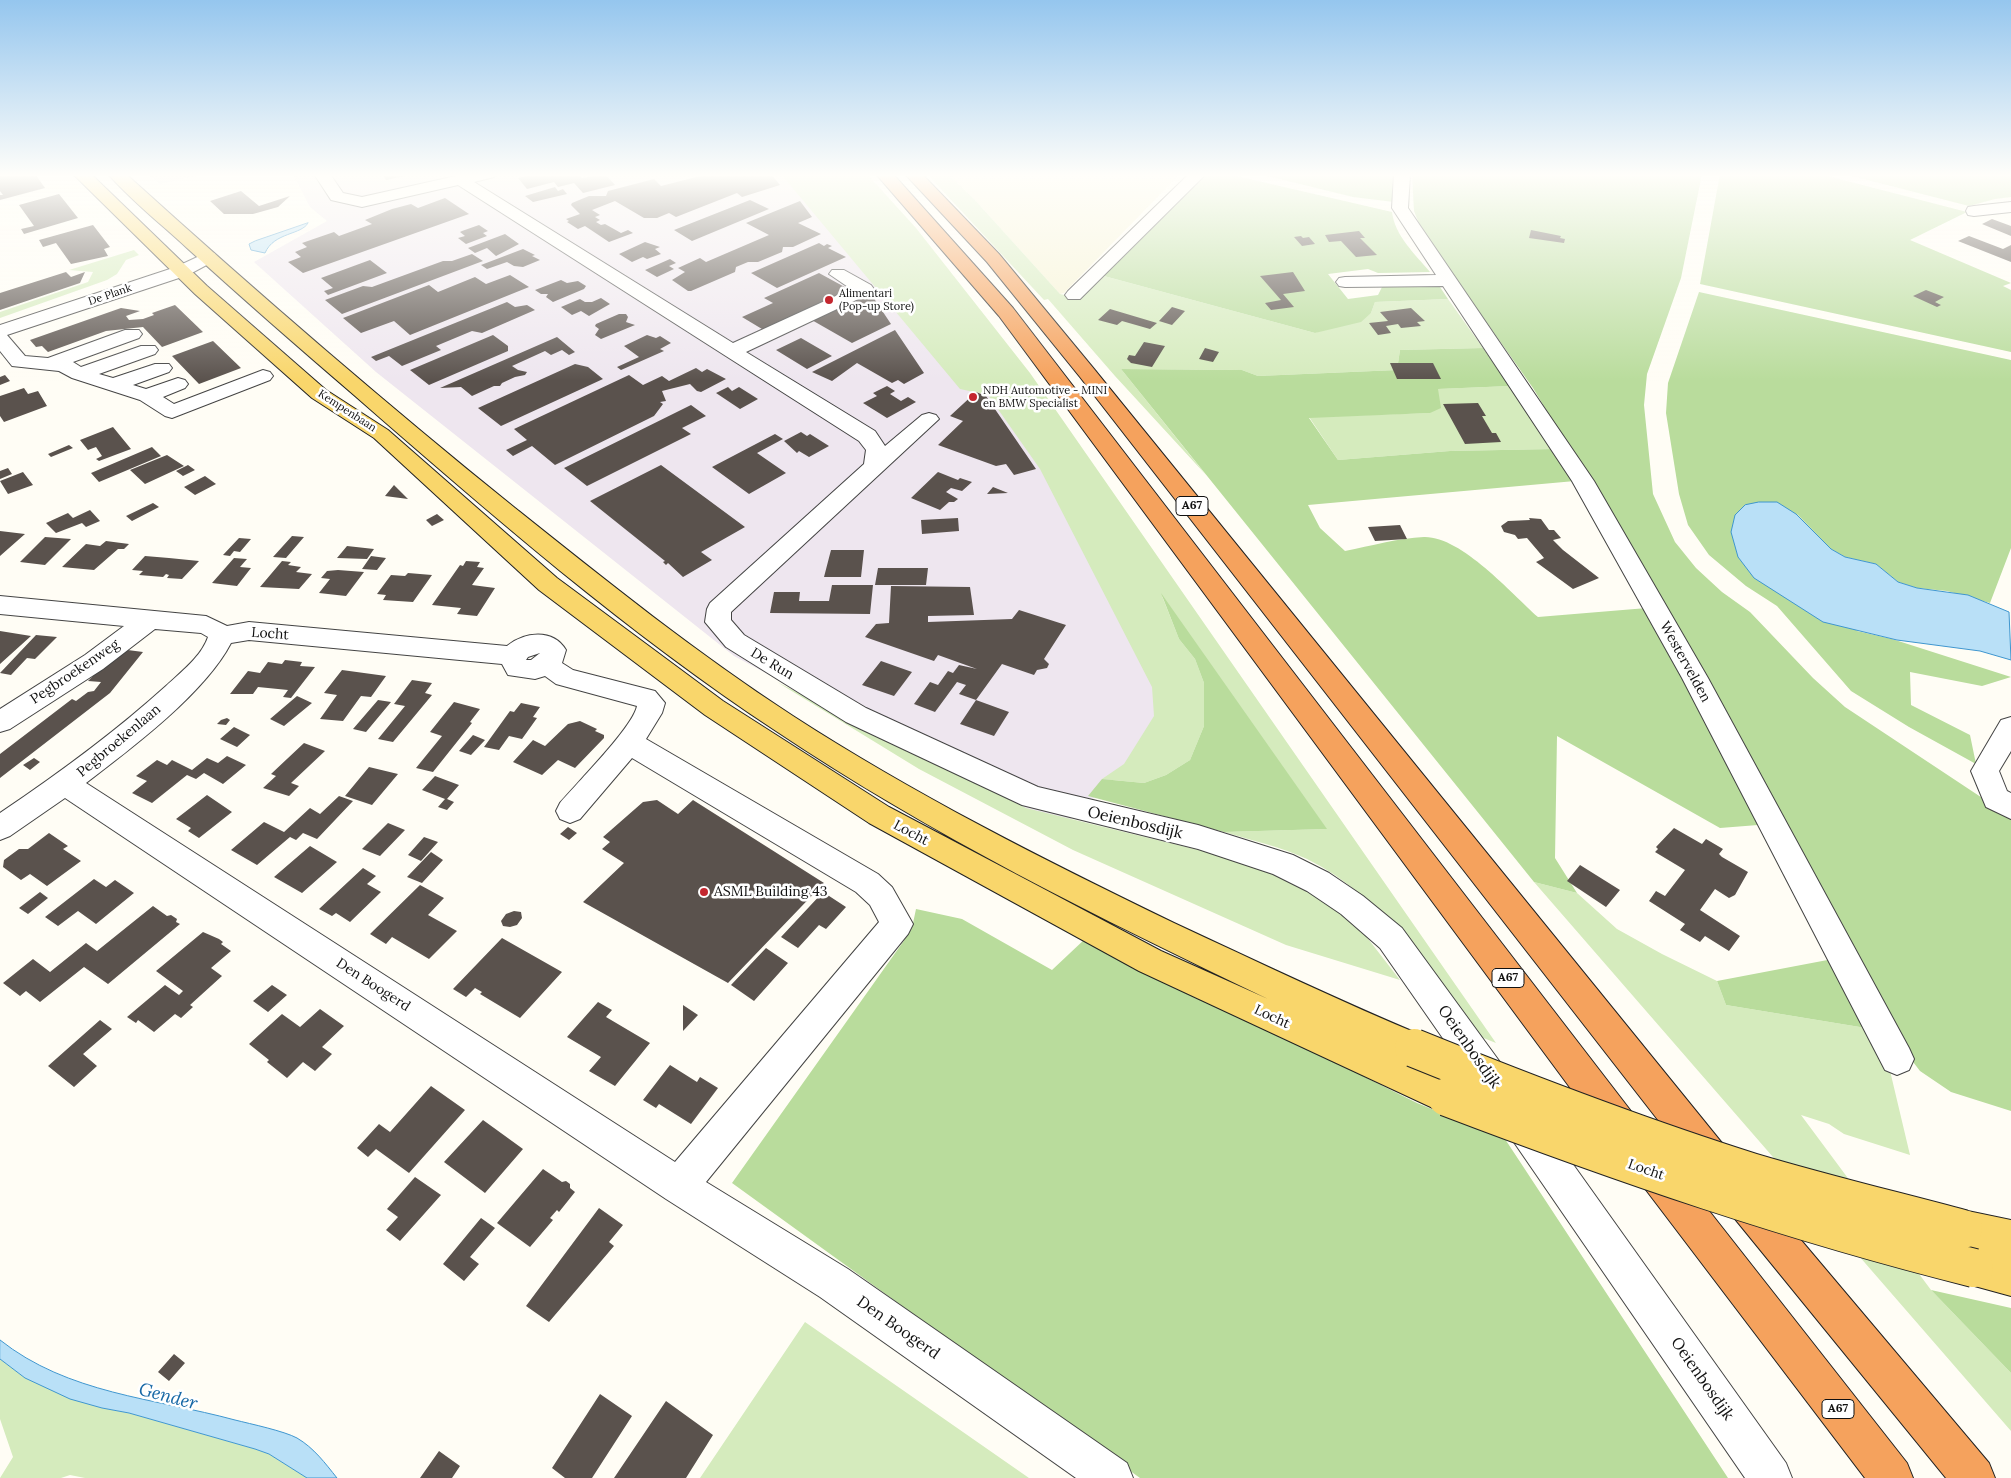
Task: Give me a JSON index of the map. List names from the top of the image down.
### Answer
{
  "streets": {
    "highway": ["A67"],
    "main road": ["Kempenbaan", "Locht"],
    "street": [
      "De Plank",
      "Westervelden",
      "De Run",
      "Pegbroekenweg",
      "Pegbroekenlaan",
      "Oeienbosdijk",
      "Den Boogerd"
    ]
  },
  "crossings": [
    ["De Plank", "Kempenbaan"],
    ["Kempenbaan", "Locht"],
    ["Locht", "Pegbroekenlaan"],
    ["De Run", "Oeienbosdijk"],
    ["Pegbroekenlaan", "Den Boogerd"]
  ],
  "water": ["Gender"],
  "places": ["Alimentari (Pop-up Store)", "NDH Automotive - MINI en BMW Specialist", "ASML Building 43"]
}
